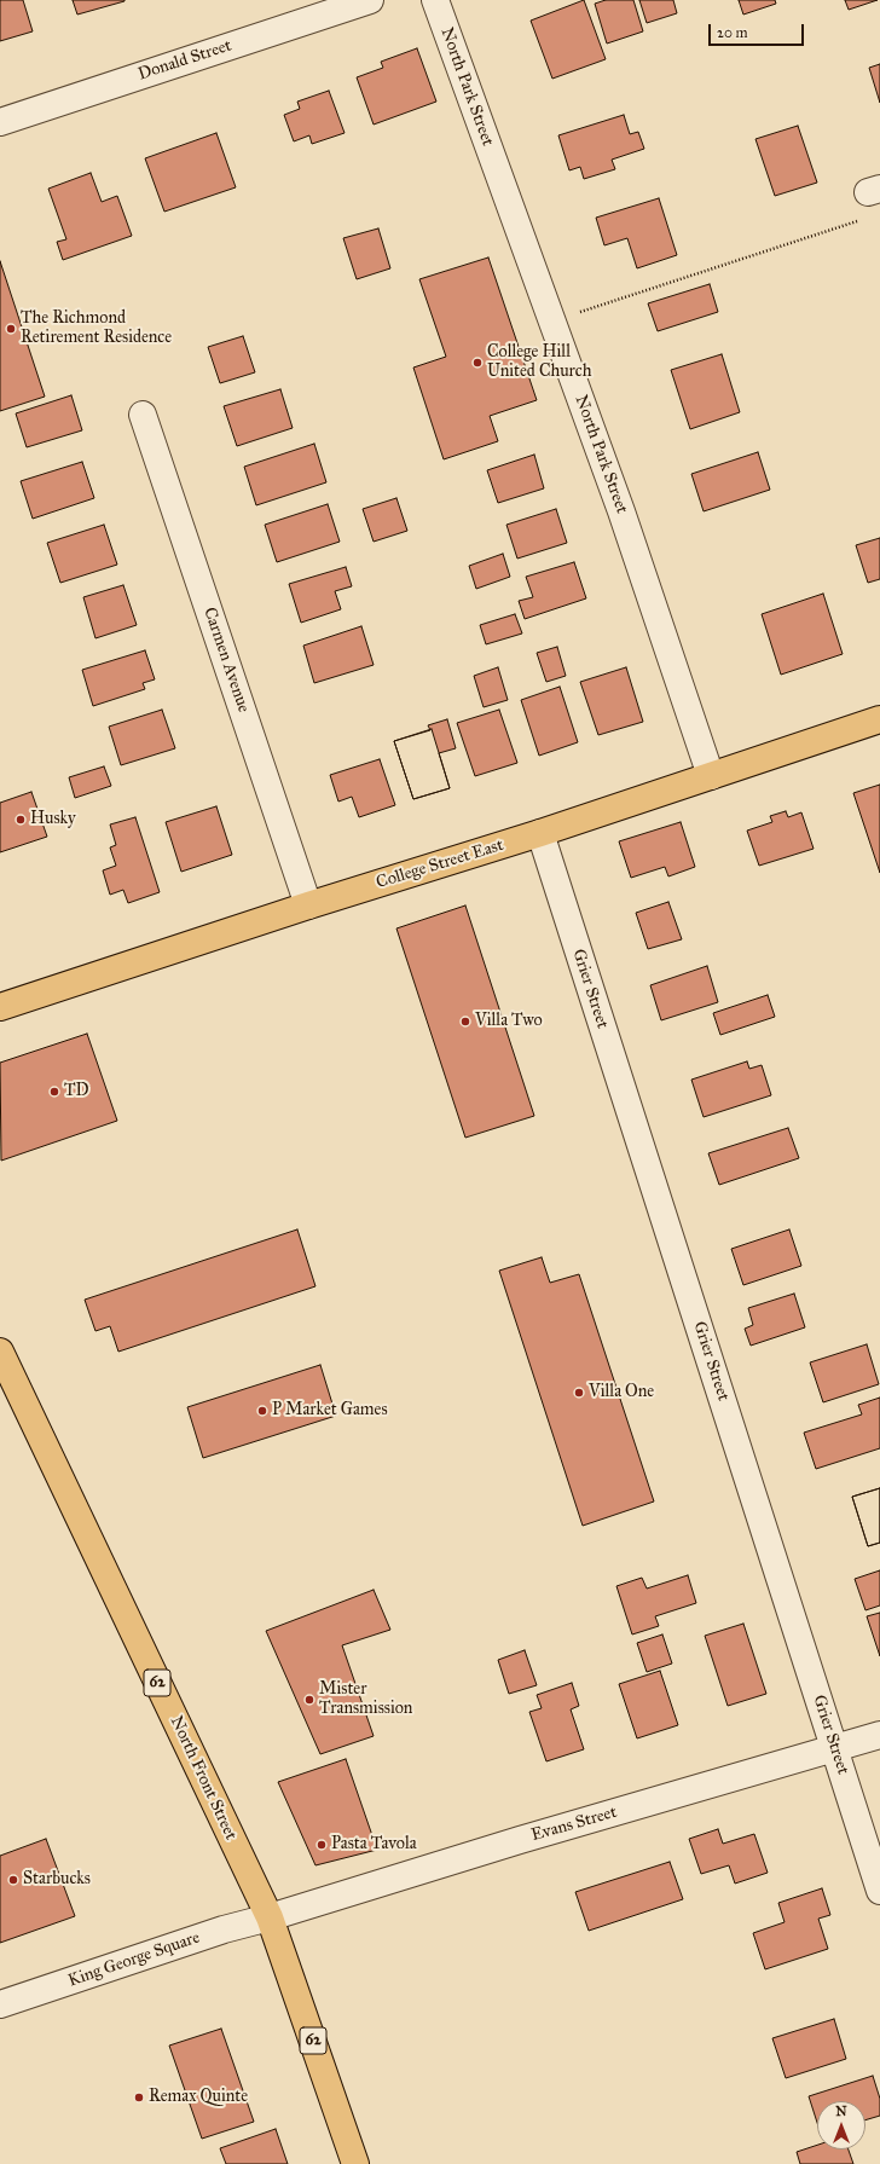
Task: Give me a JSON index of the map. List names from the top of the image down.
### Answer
{
  "streets": {
    "main road": ["College Street East", "62", "North Front Street"],
    "street": [
      "Donald Street",
      "North Park Street",
      "Carmen Avenue",
      "Grier Street",
      "Evans Street",
      "King George Square"
    ]
  },
  "crossings": [
    ["North Park Street", "College Street East"],
    ["Carmen Avenue", "College Street East"],
    ["College Street East", "Grier Street"],
    ["Grier Street", "Evans Street"],
    ["North Front Street", "Evans Street"],
    ["North Front Street", "King George Square"],
    ["Evans Street", "King George Square"]
  ],
  "places": [
    "The Richmond Retirement Residence",
    "College Hill United Church",
    "Husky",
    "Villa Two",
    "TD",
    "Villa One",
    "P Market Games",
    "Mister Transmission",
    "Pasta Tavola",
    "Starbucks",
    "Remax Quinte"
  ],
  "scale_bar": "20 m",
  "north": "top"
}
